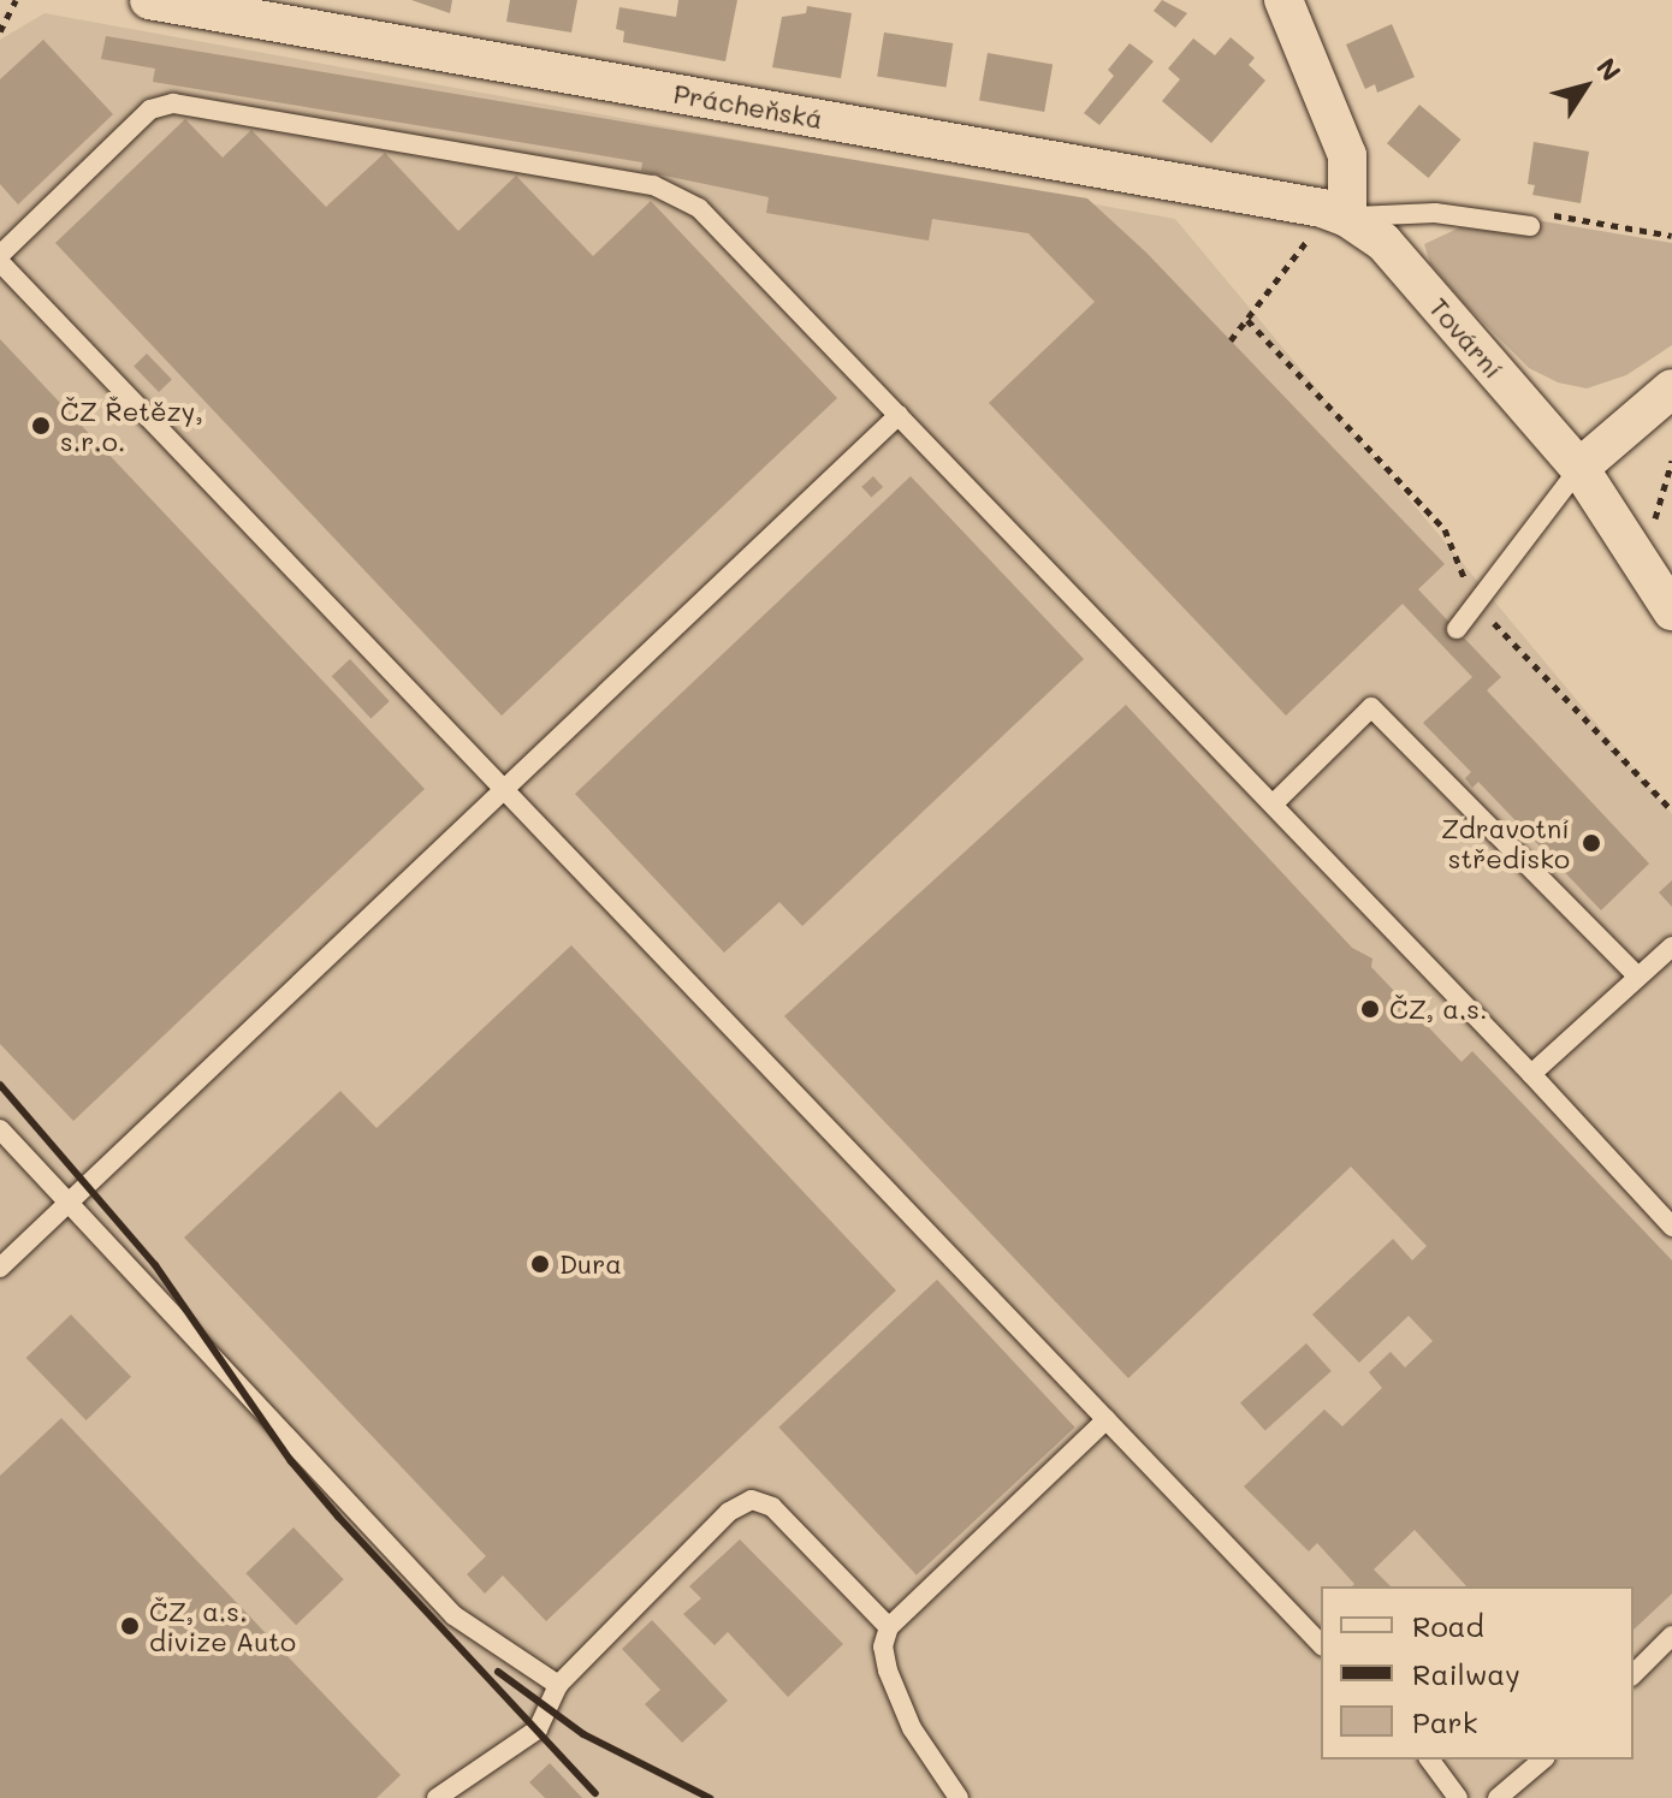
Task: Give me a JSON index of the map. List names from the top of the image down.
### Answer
{
  "streets": {
    "street": ["Prácheňská", "Tovární"]
  },
  "crossings": [
    ["Prácheňská", "Tovární"]
  ],
  "places": [
    "ČZ Řetězy, s.r.o.",
    "Zdravotní středisko",
    "ČZ, a.s.",
    "Dura",
    "ČZ, a.s. divize Auto"
  ],
  "legend": ["Road", "Railway", "Park"],
  "north": "top right"
}
